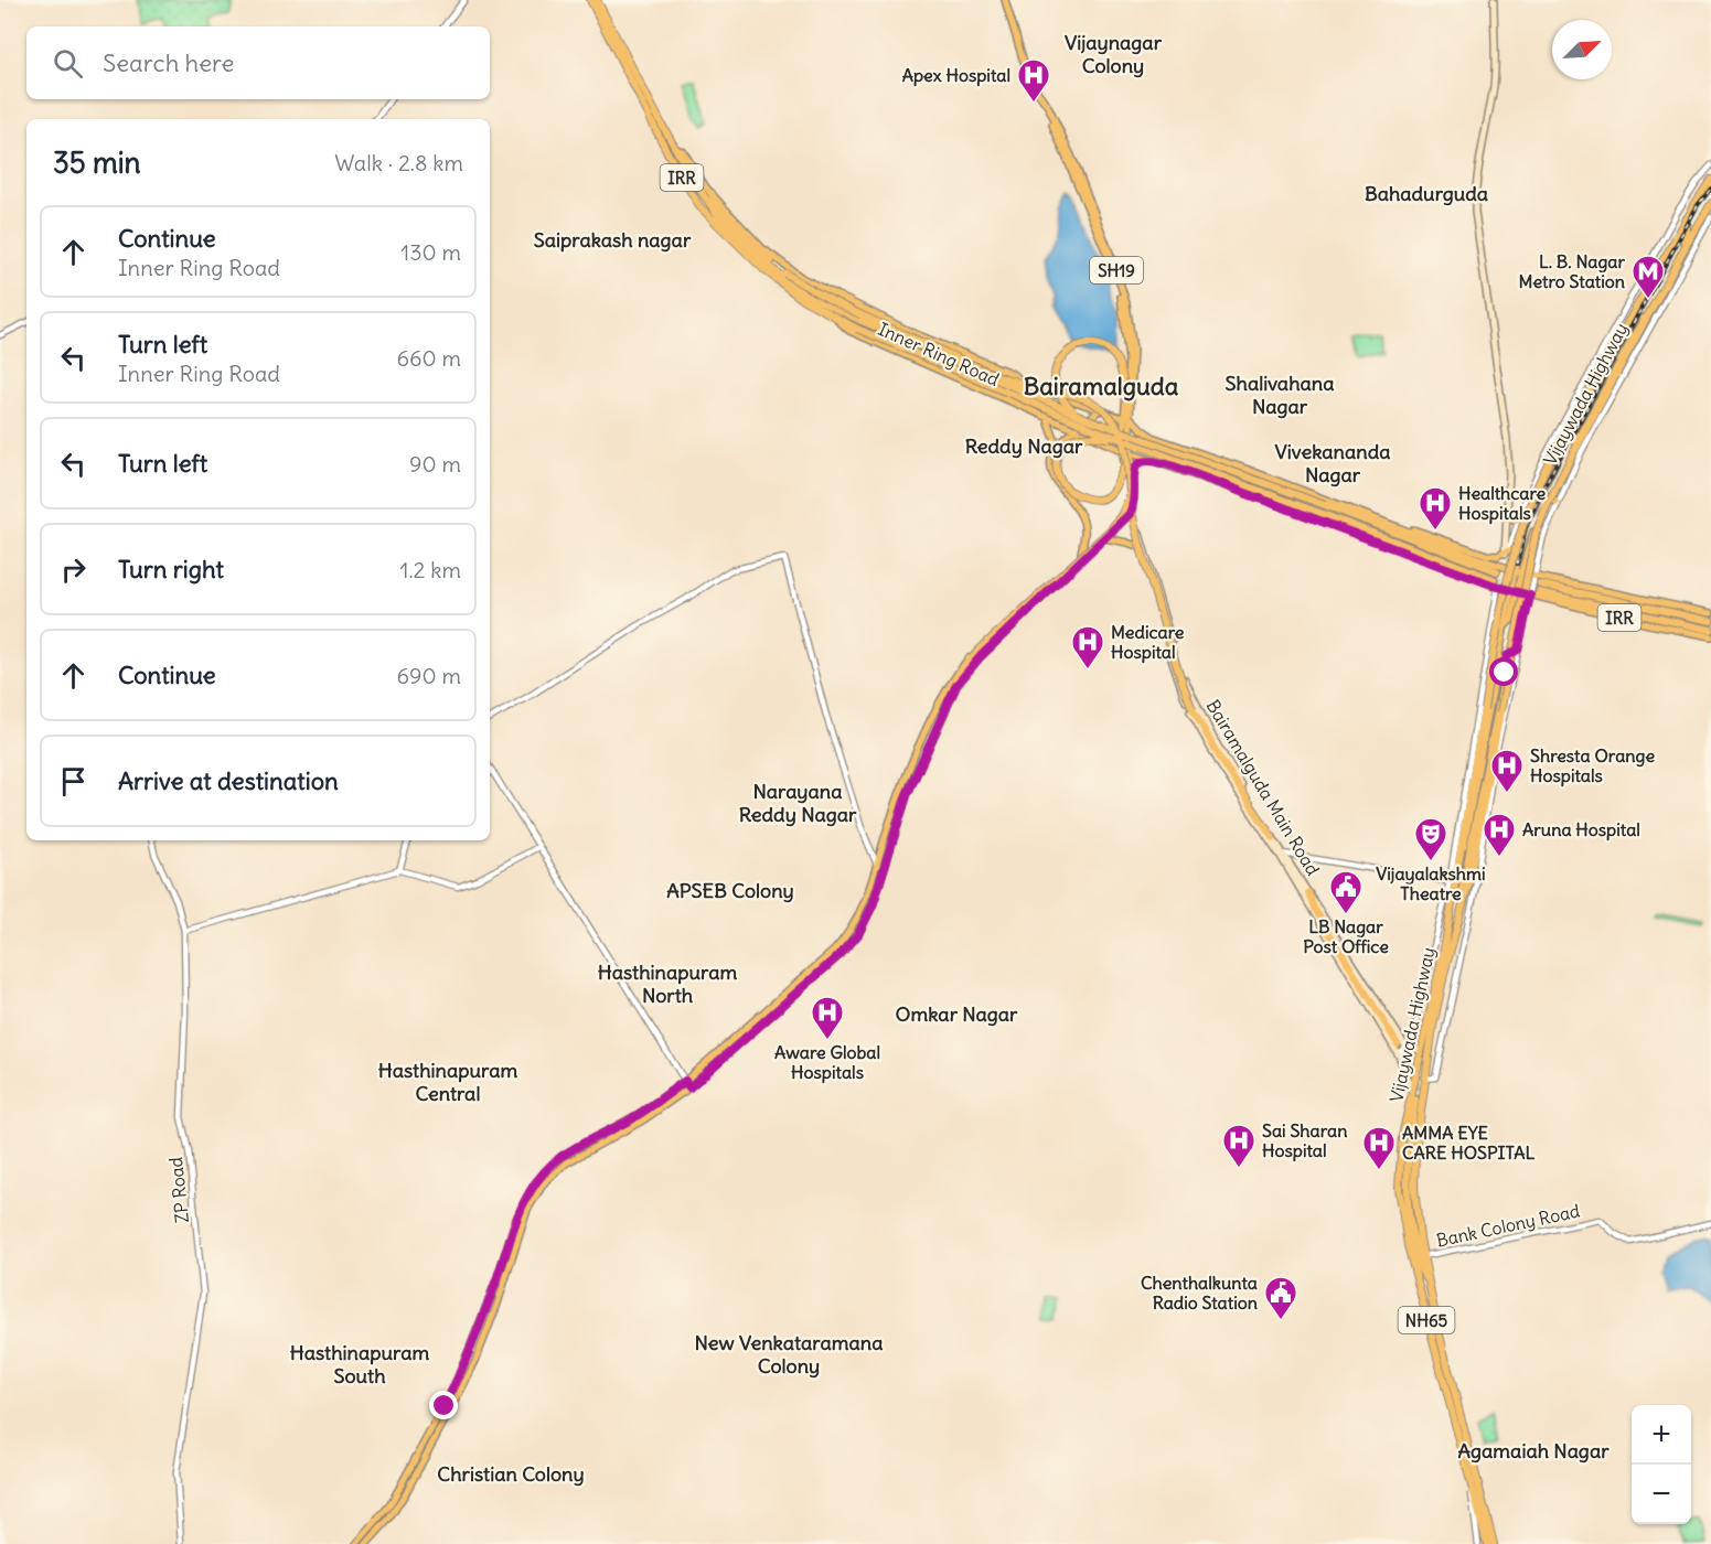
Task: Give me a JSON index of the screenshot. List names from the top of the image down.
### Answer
{
  "streets": {
    "highway": [
      "IRR",
      "Inner Ring Road",
      "Vijaywada Highway",
      "NH65"
    ],
    "main road": ["SH19", "Bairamalguda Main Road"],
    "street": ["ZP Road", "Bank Colony Road"]
  },
  "crossings": [
    ["IRR", "Inner Ring Road"],
    ["IRR", "Vijaywada Highway"],
    ["SH19", "Inner Ring Road"],
    ["SH19", "Bairamalguda Main Road"],
    ["Inner Ring Road", "Vijaywada Highway"],
    ["Inner Ring Road", "Bairamalguda Main Road"],
    ["Vijaywada Highway", "Bank Colony Road"],
    ["Vijaywada Highway", "NH65"]
  ],
  "districts": [
    "Vijaynagar Colony",
    "Bahadurguda",
    "Saiprakash nagar",
    "Shalivahana Nagar",
    "Bairamalguda",
    "Reddy Nagar",
    "Vivekananda Nagar",
    "Narayana Reddy Nagar",
    "APSEB Colony",
    "Hasthinapuram North",
    "Omkar Nagar",
    "Hasthinapuram Central",
    "New Venkataramana Colony",
    "Hasthinapuram South",
    "Agamaiah Nagar",
    "Christian Colony"
  ],
  "places": {
    "hospital": [
      "Apex Hospital",
      "Healthcare Hospitals",
      "Medicare Hospital",
      "Shresta Orange Hospitals",
      "Aruna Hospital",
      "Aware Global Hospitals",
      "Sai Sharan Hospital",
      "AMMA EYE CARE HOSPITAL"
    ],
    "metro station": ["L. B. Nagar Metro Station"],
    "theatre": ["Vijayalakshmi Theatre"],
    "public building": ["LB Nagar Post Office", "Chenthalkunta Radio Station"]
  },
  "north": "top right",
  "page": {
    "search": "Search here",
    "heading": ["35 min", "Walk · 2.8 km"],
    "list": [
      ["Continue", "Inner Ring Road", "130 m"],
      ["Turn left", "Inner Ring Road", "660 m"],
      ["Turn left", "90 m"],
      ["Turn right", "1.2 km"],
      ["Continue", "690 m"],
      "Arrive at destination"
    ],
    "map_buttons": ["+", "−"]
  }
}
